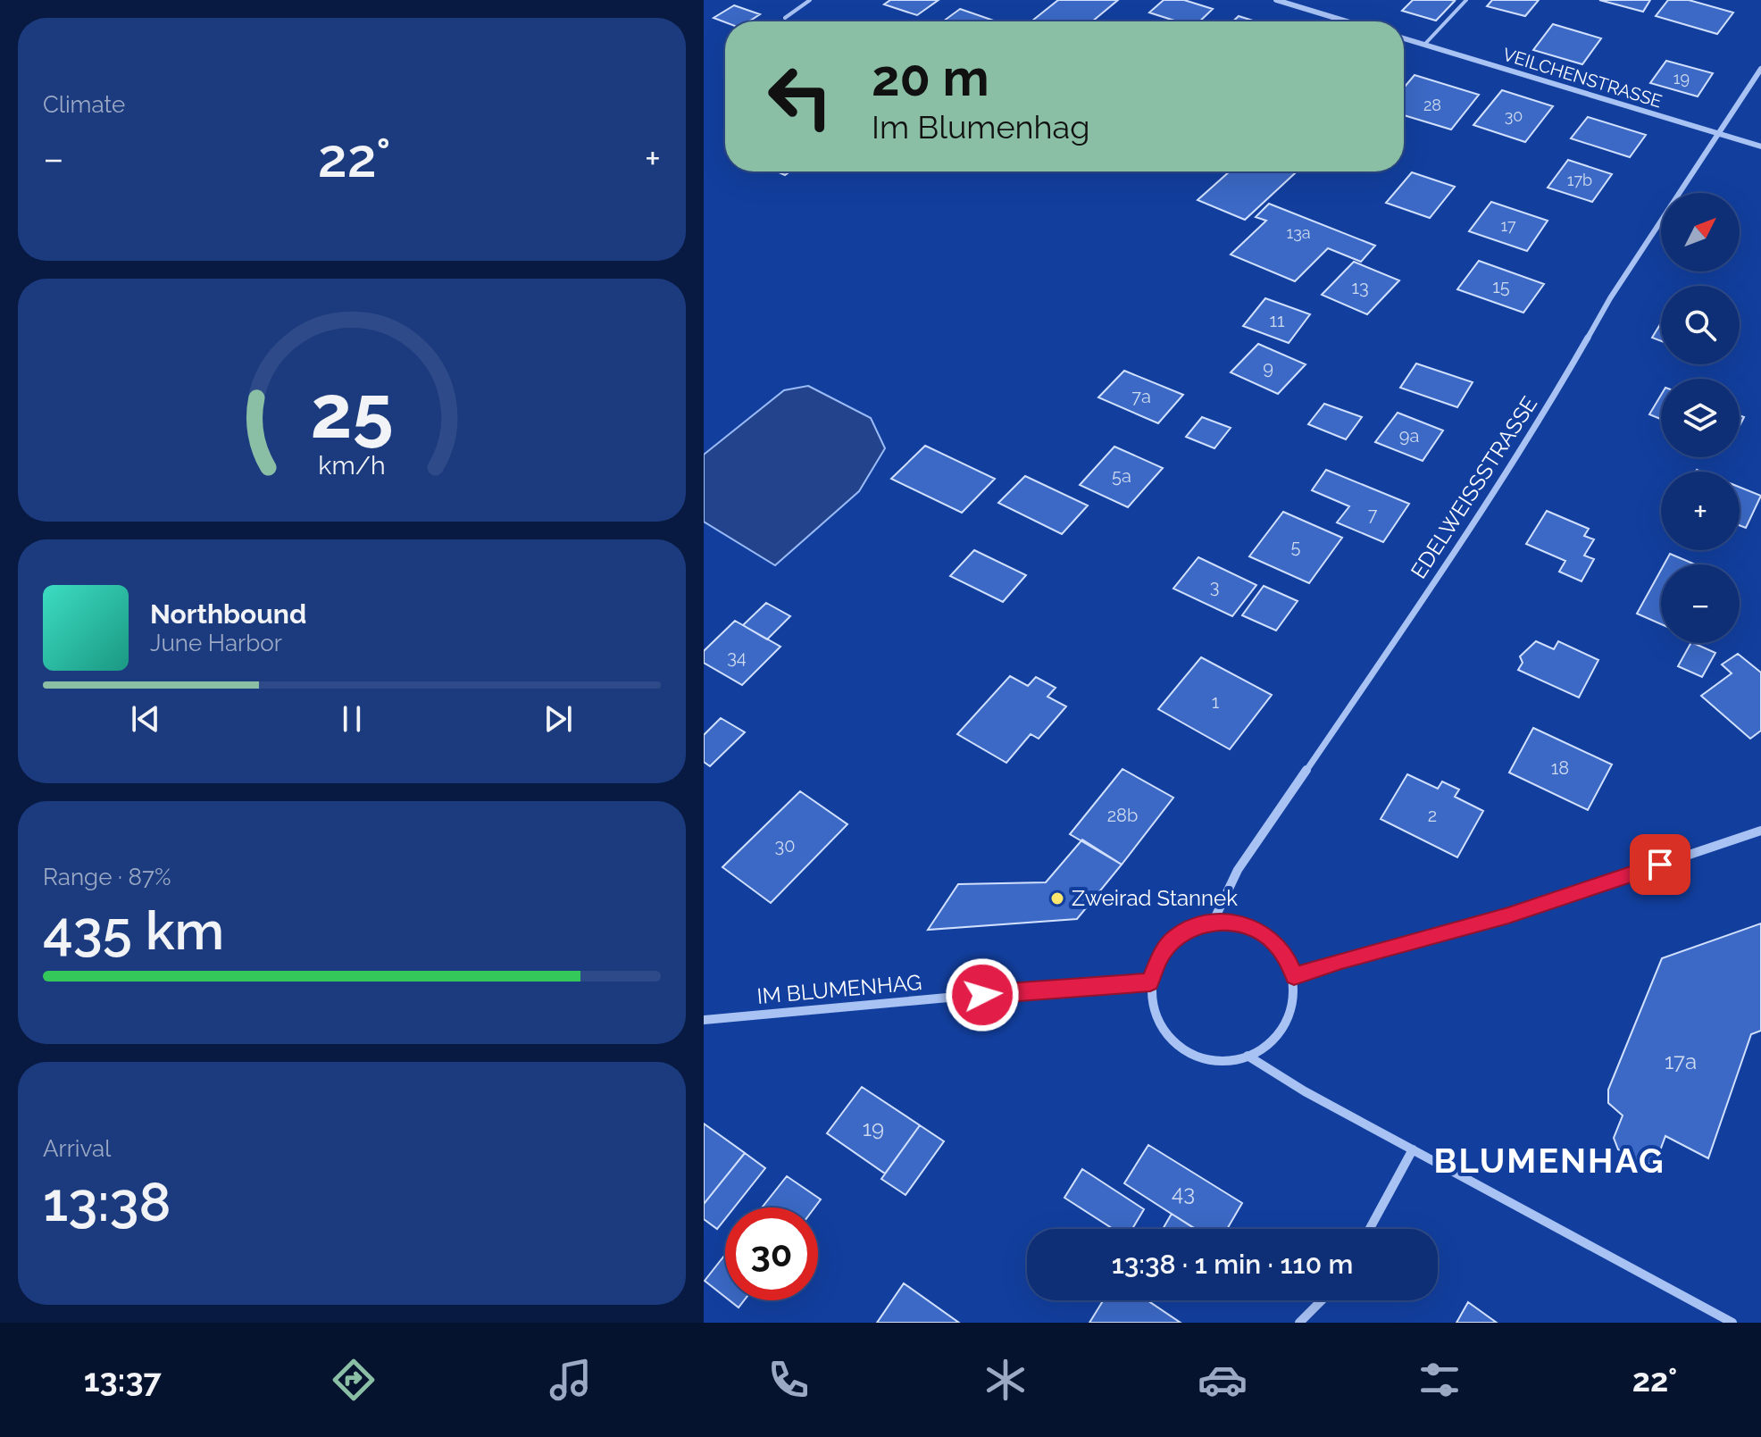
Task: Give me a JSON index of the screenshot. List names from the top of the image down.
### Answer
{
  "streets": {
    "street": ["VEILCHENSTRASSE", "EDELWEISSSTRASSE", "IM BLUMENHAG"]
  },
  "crossings": [
    ["VEILCHENSTRASSE", "EDELWEISSSTRASSE"],
    ["EDELWEISSSTRASSE", "IM BLUMENHAG"]
  ],
  "districts": ["BLUMENHAG"],
  "places": ["Zweirad Stannek"],
  "house_numbers": [
    "19",
    "28",
    "30",
    "17b",
    "17",
    "13a",
    "15",
    "13",
    "11",
    "9",
    "7a",
    "9a",
    "5a",
    "7",
    "5",
    "3",
    "34",
    "1",
    "18",
    "28b",
    "2",
    "30",
    "17a",
    "19",
    "43"
  ],
  "north": "top right",
  "page": {
    "tile": [
      "Climate",
      ["Range · 87%", "435 km"],
      ["Arrival", "13:38"]
    ],
    "turn": ["20 m", "Im Blumenhag"],
    "heat": ["−", "22°", "+"],
    "map_buttons": ["+", "−"],
    "song": ["Northbound", "June Harbor"],
    "limit": "30",
    "trip": "13:38 · 1 min · 110 m",
    "tabs": ["13:37", "22°"],
    "gauge": ["25", "km/h"]
  }
}
